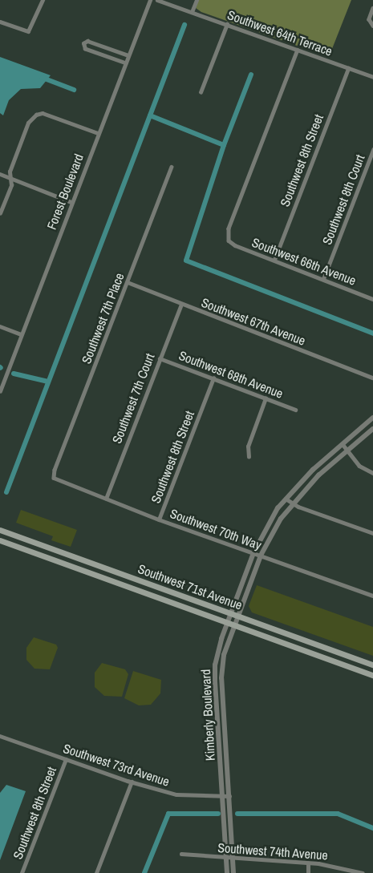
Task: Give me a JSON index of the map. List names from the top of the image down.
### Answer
{
  "streets": {
    "main road": ["Southwest 71st Avenue"],
    "street": [
      "Southwest 64th Terrace",
      "Southwest 8th Street",
      "Forest Boulevard",
      "Southwest 8th Court",
      "Southwest 66th Avenue",
      "Southwest 7th Place",
      "Southwest 67th Avenue",
      "Southwest 68th Avenue",
      "Southwest 7th Court",
      "Southwest 70th Way",
      "Kimberly Boulevard",
      "Southwest 73rd Avenue",
      "Southwest 74th Avenue"
    ]
  },
  "crossings": [
    ["Southwest 64th Terrace", "Southwest 8th Street"],
    ["Southwest 64th Terrace", "Southwest 66th Avenue"],
    ["Southwest 8th Street", "Southwest 66th Avenue"],
    ["Southwest 8th Street", "Southwest 68th Avenue"],
    ["Southwest 8th Street", "Southwest 70th Way"],
    ["Southwest 8th Street", "Southwest 73rd Avenue"],
    ["Southwest 8th Court", "Southwest 66th Avenue"],
    ["Southwest 7th Place", "Southwest 67th Avenue"],
    ["Southwest 7th Place", "Southwest 70th Way"],
    ["Southwest 67th Avenue", "Southwest 7th Court"],
    ["Southwest 68th Avenue", "Southwest 7th Court"],
    ["Southwest 7th Court", "Southwest 70th Way"],
    ["Southwest 70th Way", "Kimberly Boulevard"],
    ["Southwest 71st Avenue", "Kimberly Boulevard"],
    ["Kimberly Boulevard", "Southwest 73rd Avenue"],
    ["Kimberly Boulevard", "Southwest 74th Avenue"]
  ]
}
